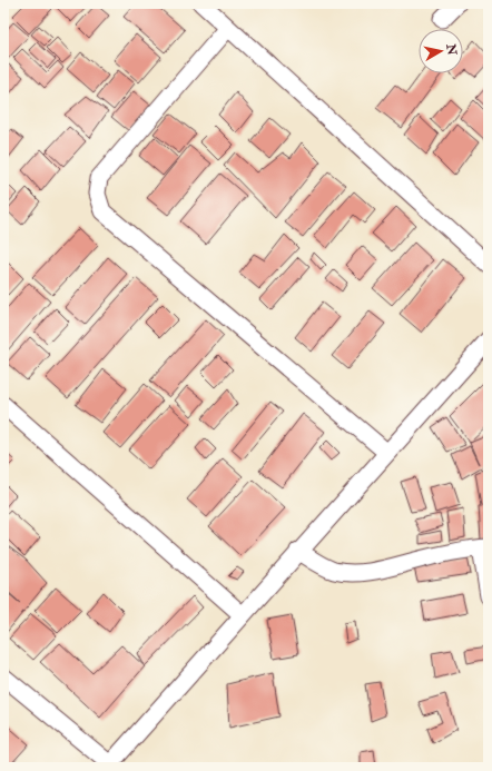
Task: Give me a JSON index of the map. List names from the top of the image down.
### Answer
{
  "north": "right"
}
